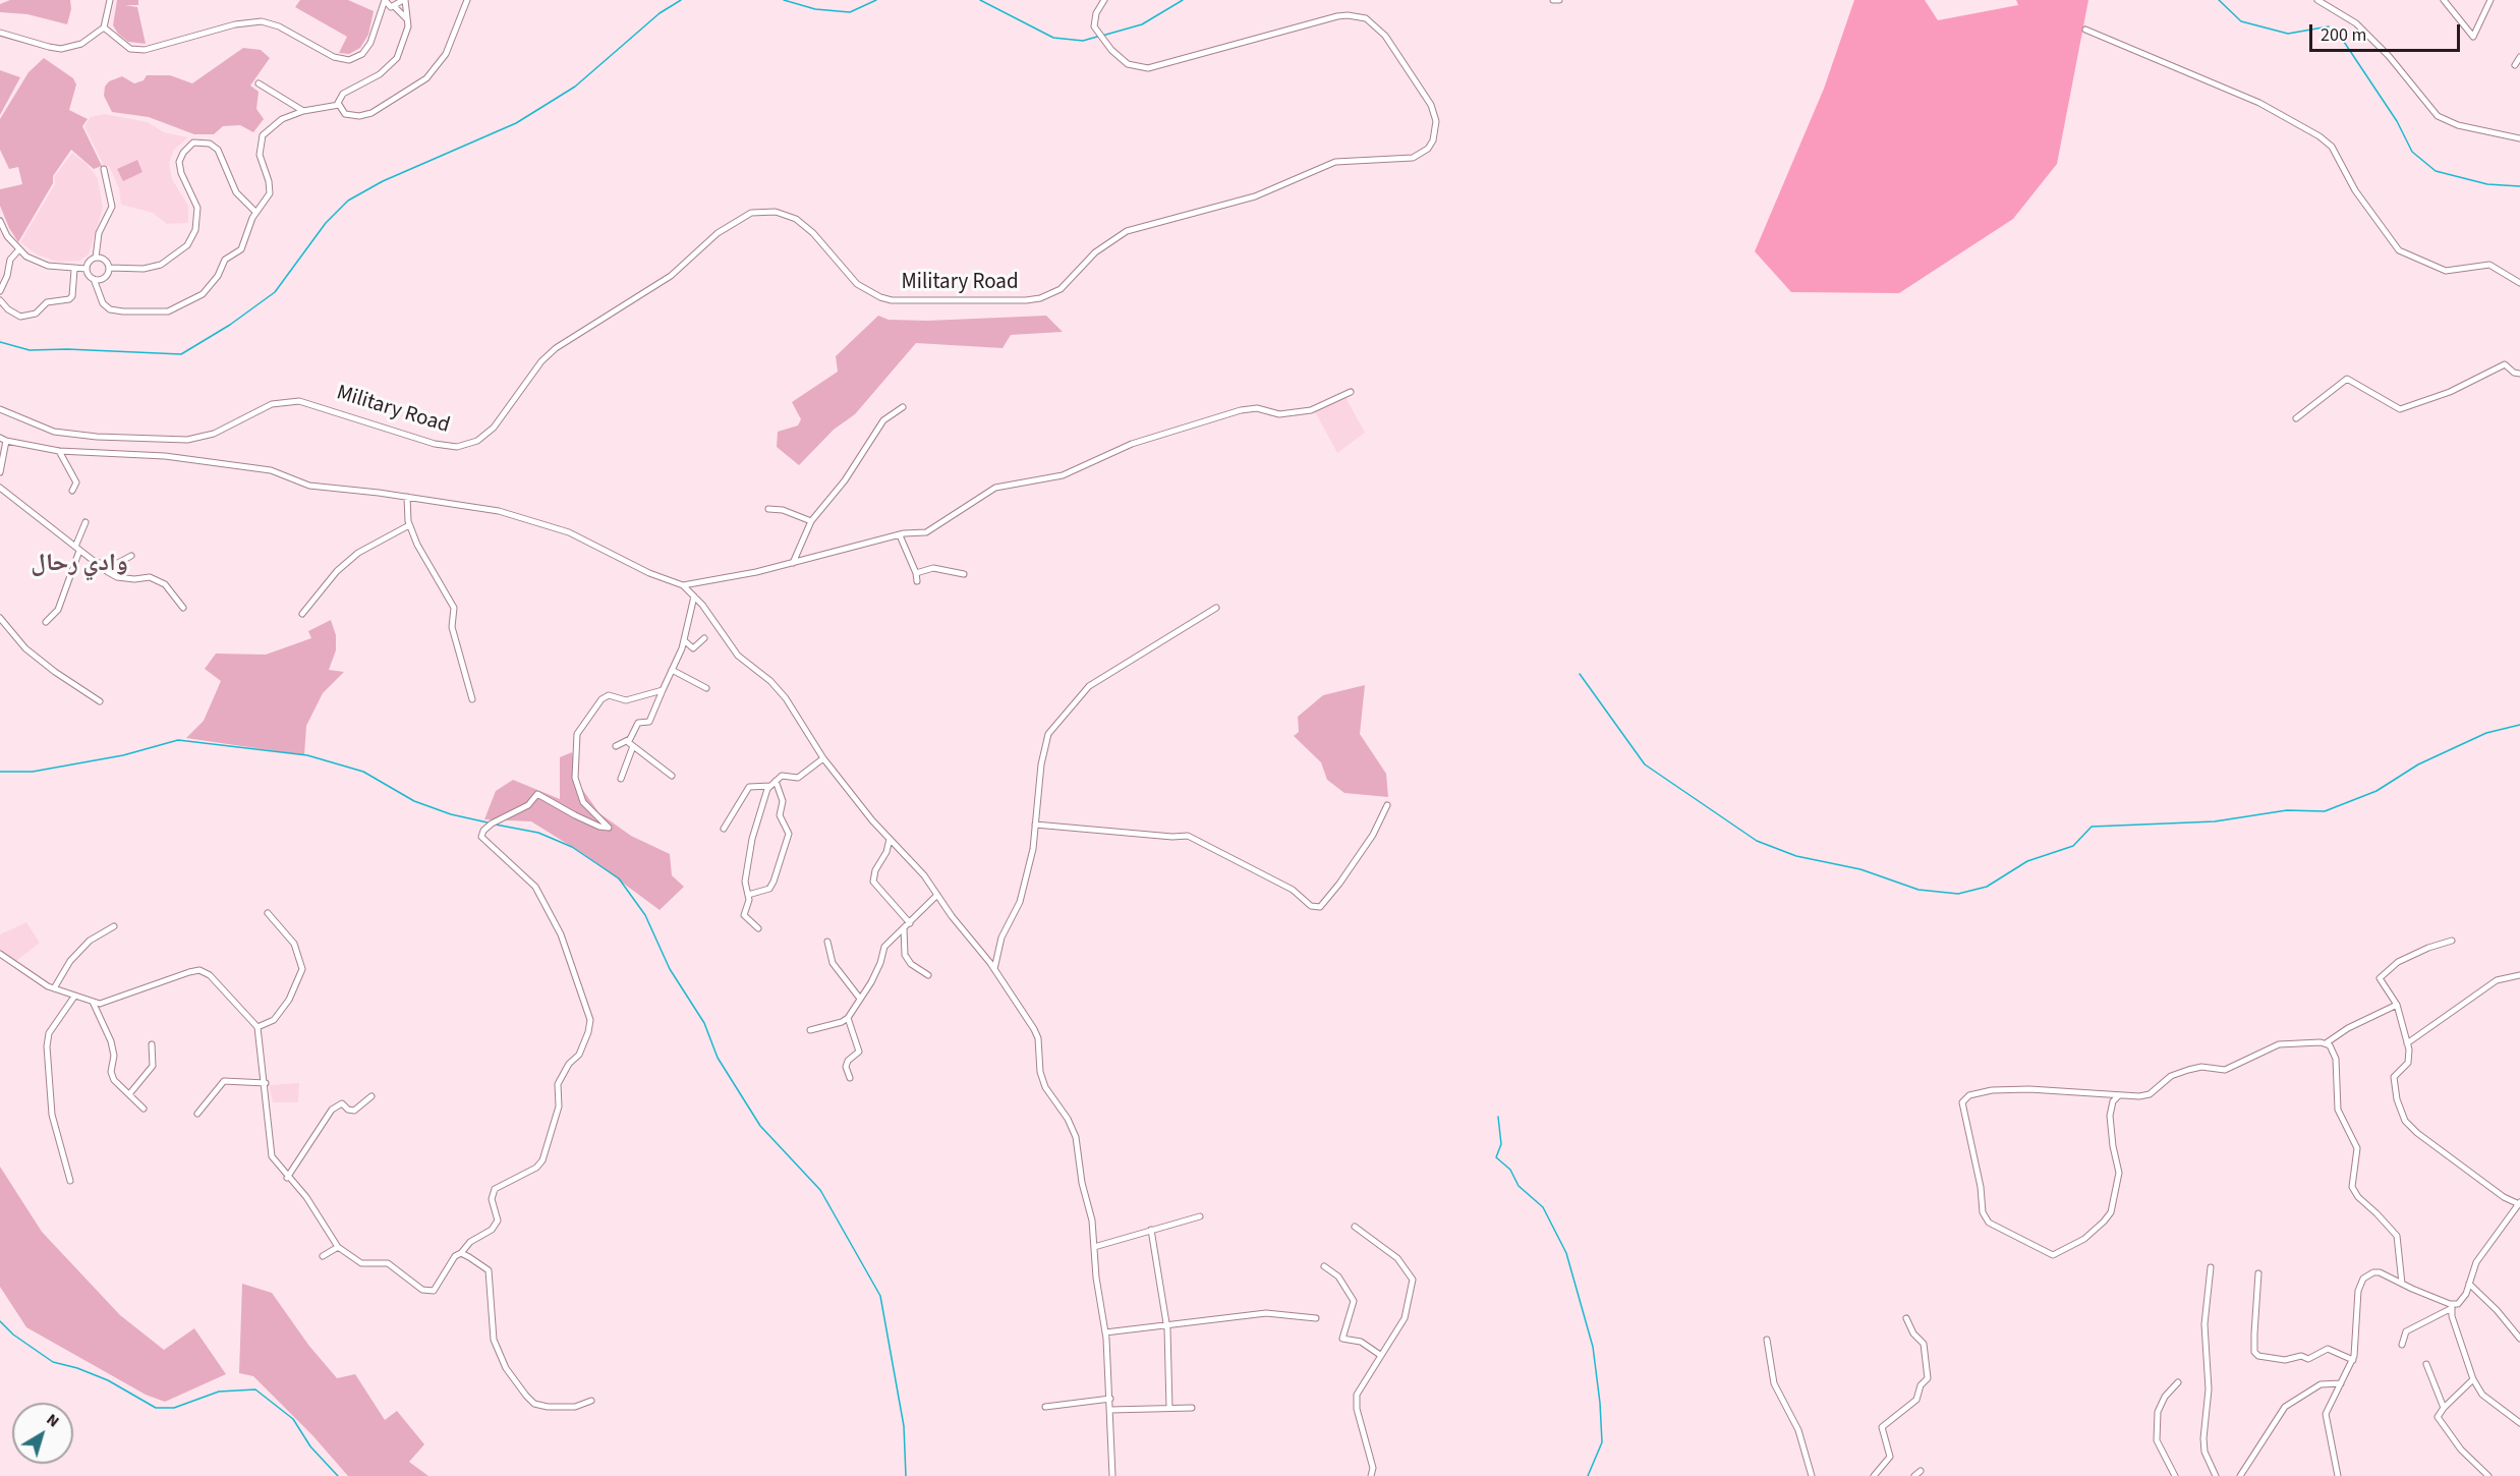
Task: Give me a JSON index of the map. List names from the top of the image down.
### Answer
{
  "streets": {
    "street": ["Military Road"]
  },
  "districts": ["وادي رحال"],
  "scale_bar": "200 m",
  "north": "top right"
}
